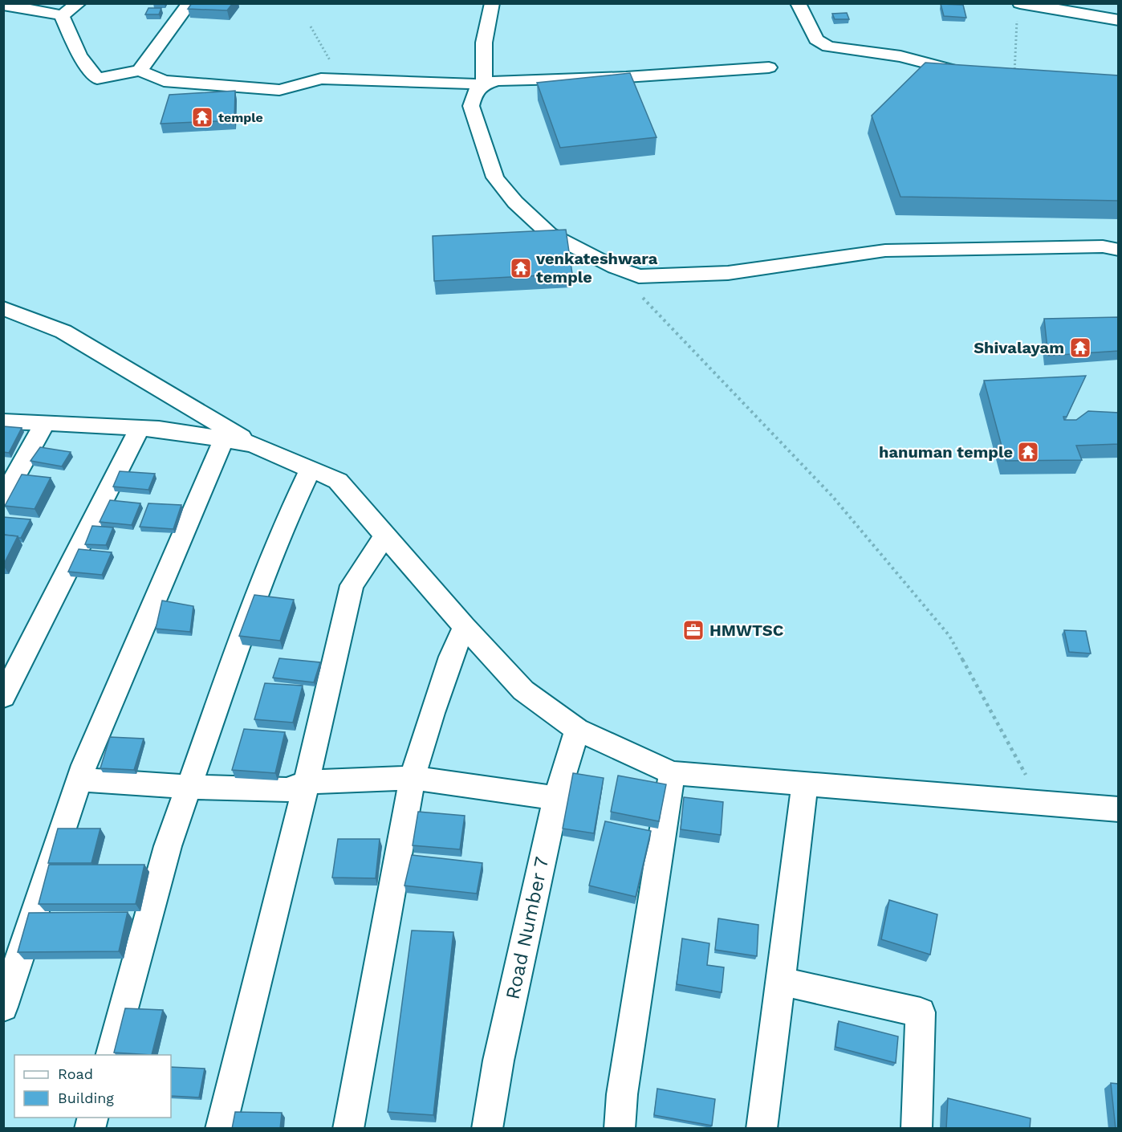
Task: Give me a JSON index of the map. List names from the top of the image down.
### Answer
{
  "streets": {
    "street": ["Road Number 7"]
  },
  "places": {
    "temple": [
      "temple",
      "venkateshwara temple",
      "Shivalayam",
      "hanuman temple"
    ],
    "office": ["HMWTSC"]
  },
  "legend": ["Road", "Building"]
}
